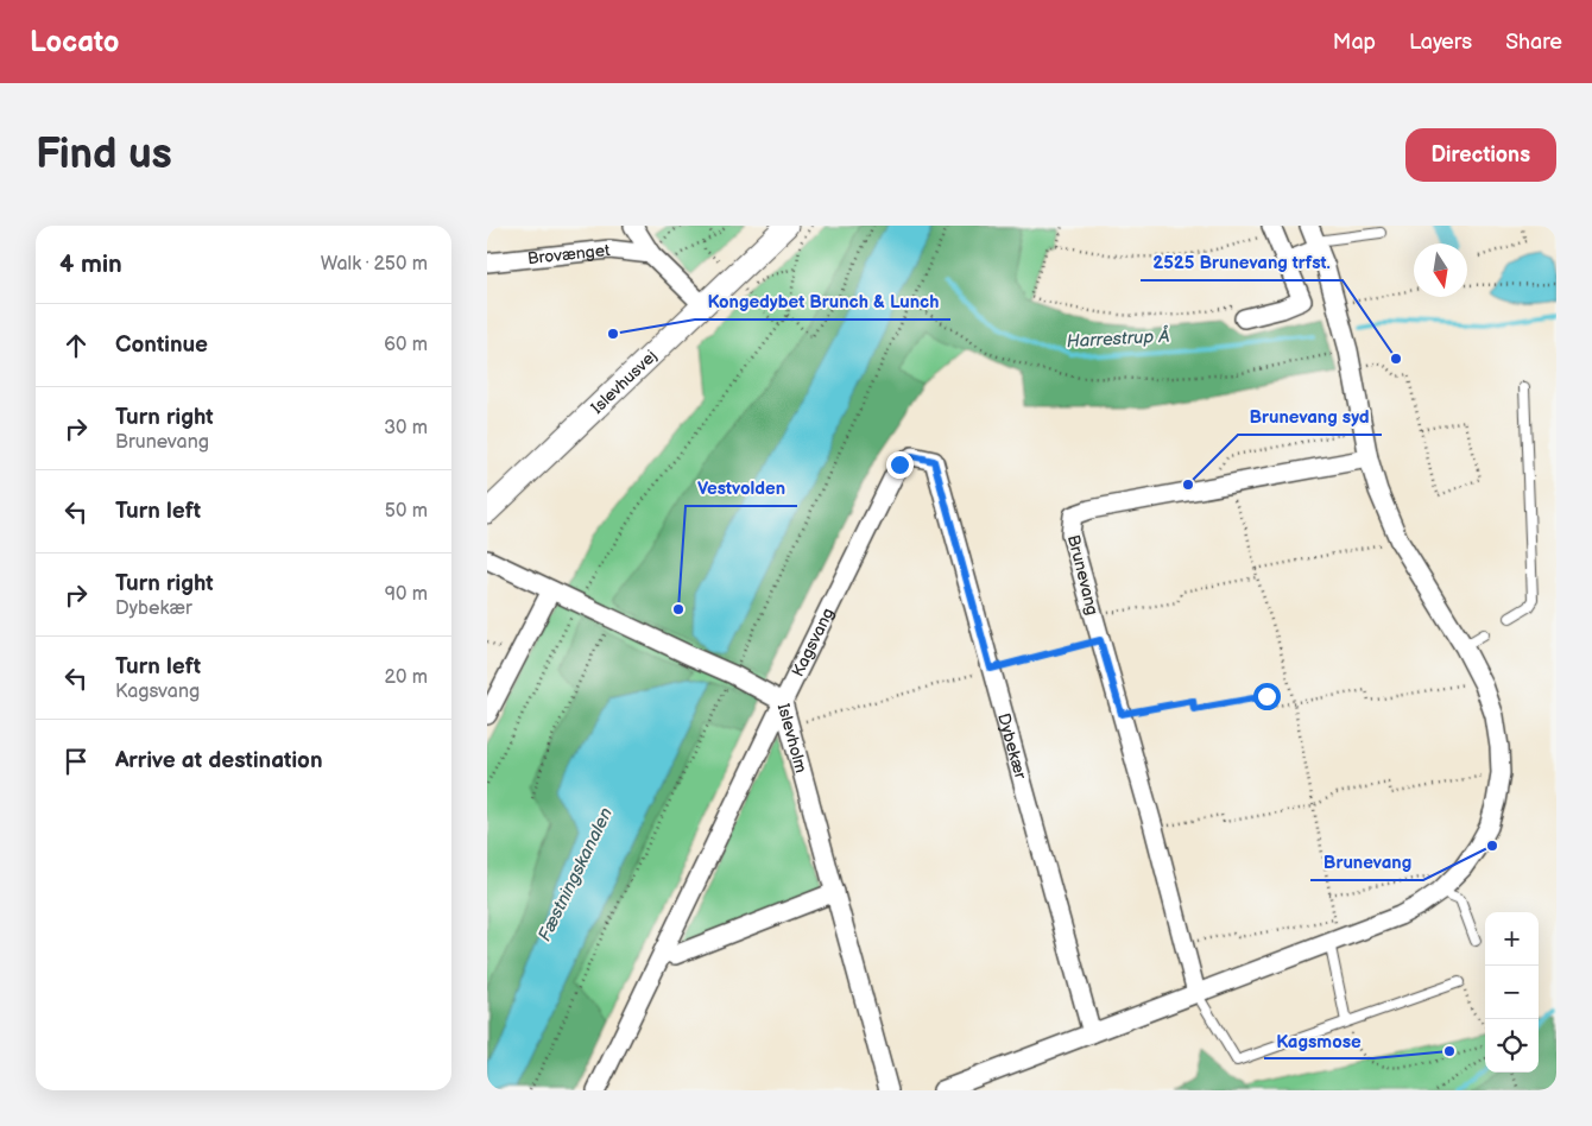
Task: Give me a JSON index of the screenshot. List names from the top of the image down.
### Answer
{
  "streets": {
    "street": [
      "Brovænget",
      "Islevhusvej",
      "Brunevang",
      "Kagsvang",
      "Islevholm",
      "Dybekær"
    ]
  },
  "crossings": [
    ["Kagsvang", "Islevholm"],
    ["Kagsvang", "Dybekær"]
  ],
  "water": ["Harrestrup Å", "Fæstningskanalen"],
  "places": [
    "Kongedybet Brunch & Lunch",
    "2525 Brunevang trfst.",
    "Brunevang syd",
    "Vestvolden",
    "Brunevang",
    "Kagsmose"
  ],
  "north": "bottom",
  "page": {
    "header": "Locato",
    "nav": ["Map", "Layers", "Share"],
    "buttons": "Directions",
    "title": "Find us",
    "heading": ["4 min", "Walk · 250 m"],
    "list": [
      ["Continue", "60 m"],
      ["Turn right", "Brunevang", "30 m"],
      ["Turn left", "50 m"],
      ["Turn right", "Dybekær", "90 m"],
      ["Turn left", "Kagsvang", "20 m"],
      "Arrive at destination"
    ],
    "map_buttons": ["+", "−"]
  }
}
